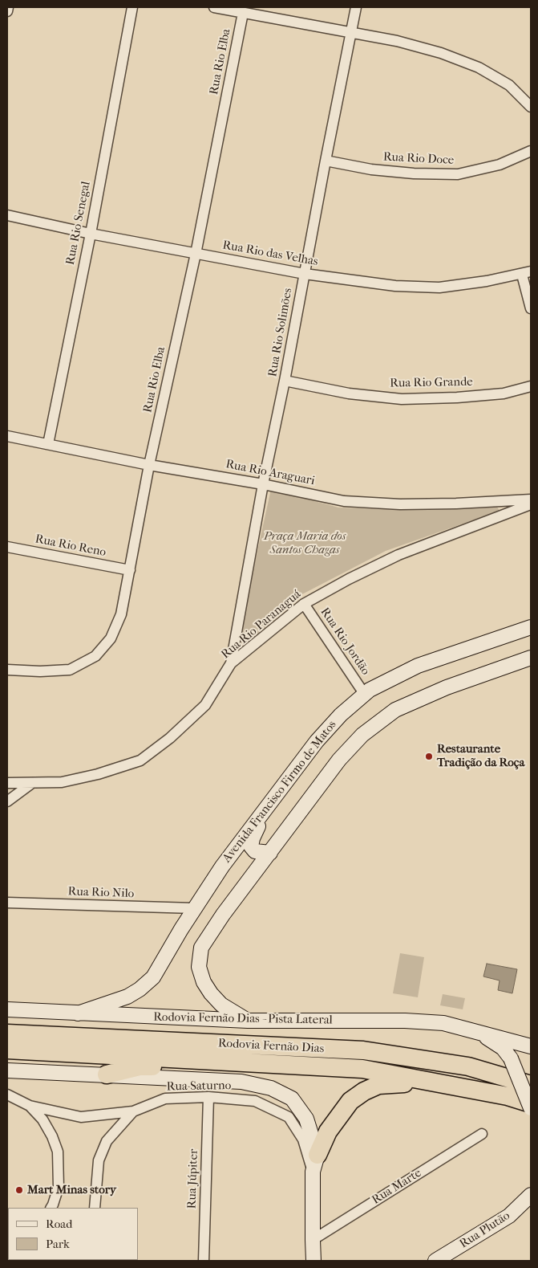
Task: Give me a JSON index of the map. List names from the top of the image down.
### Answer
{
  "streets": {
    "highway": ["Rodovia Fernão Dias"],
    "street": [
      "Rua Rio Elba",
      "Rua Rio Doce",
      "Rua Rio Senegal",
      "Rua Rio das Velhas",
      "Rua Rio Solimões",
      "Rua Rio Grande",
      "Rua Rio Araguari",
      "Rua Rio Reno",
      "Rua Rio Paranaguá",
      "Rua Rio Jordão",
      "Avenida Francisco Firmo de Matos",
      "Rua Rio Nilo",
      "Rodovia Fernão Dias - Pista Lateral",
      "Rua Saturno",
      "Rua Júpiter",
      "Rua Marte",
      "Rua Plutão"
    ]
  },
  "crossings": [
    ["Rua Rio Elba", "Rua Rio das Velhas"],
    ["Rua Rio Elba", "Rua Rio Araguari"],
    ["Rua Rio Elba", "Rua Rio Reno"],
    ["Rua Rio Doce", "Rua Rio Solimões"],
    ["Rua Rio Senegal", "Rua Rio das Velhas"],
    ["Rua Rio Senegal", "Rua Rio Araguari"],
    ["Rua Rio das Velhas", "Rua Rio Solimões"],
    ["Rua Rio Solimões", "Rua Rio Grande"],
    ["Rua Rio Solimões", "Rua Rio Araguari"],
    ["Rua Rio Solimões", "Rua Rio Paranaguá"],
    ["Rua Rio Paranaguá", "Rua Rio Jordão"],
    ["Rua Rio Jordão", "Avenida Francisco Firmo de Matos"],
    ["Avenida Francisco Firmo de Matos", "Rua Rio Nilo"],
    ["Avenida Francisco Firmo de Matos", "Rodovia Fernão Dias - Pista Lateral"],
    ["Rua Saturno", "Rua Júpiter"]
  ],
  "parks": ["Praça Maria dos Santos Chagas"],
  "places": ["Restaurante Tradição da Roça", "Mart Minas story"],
  "legend": ["Road", "Park"]
}
